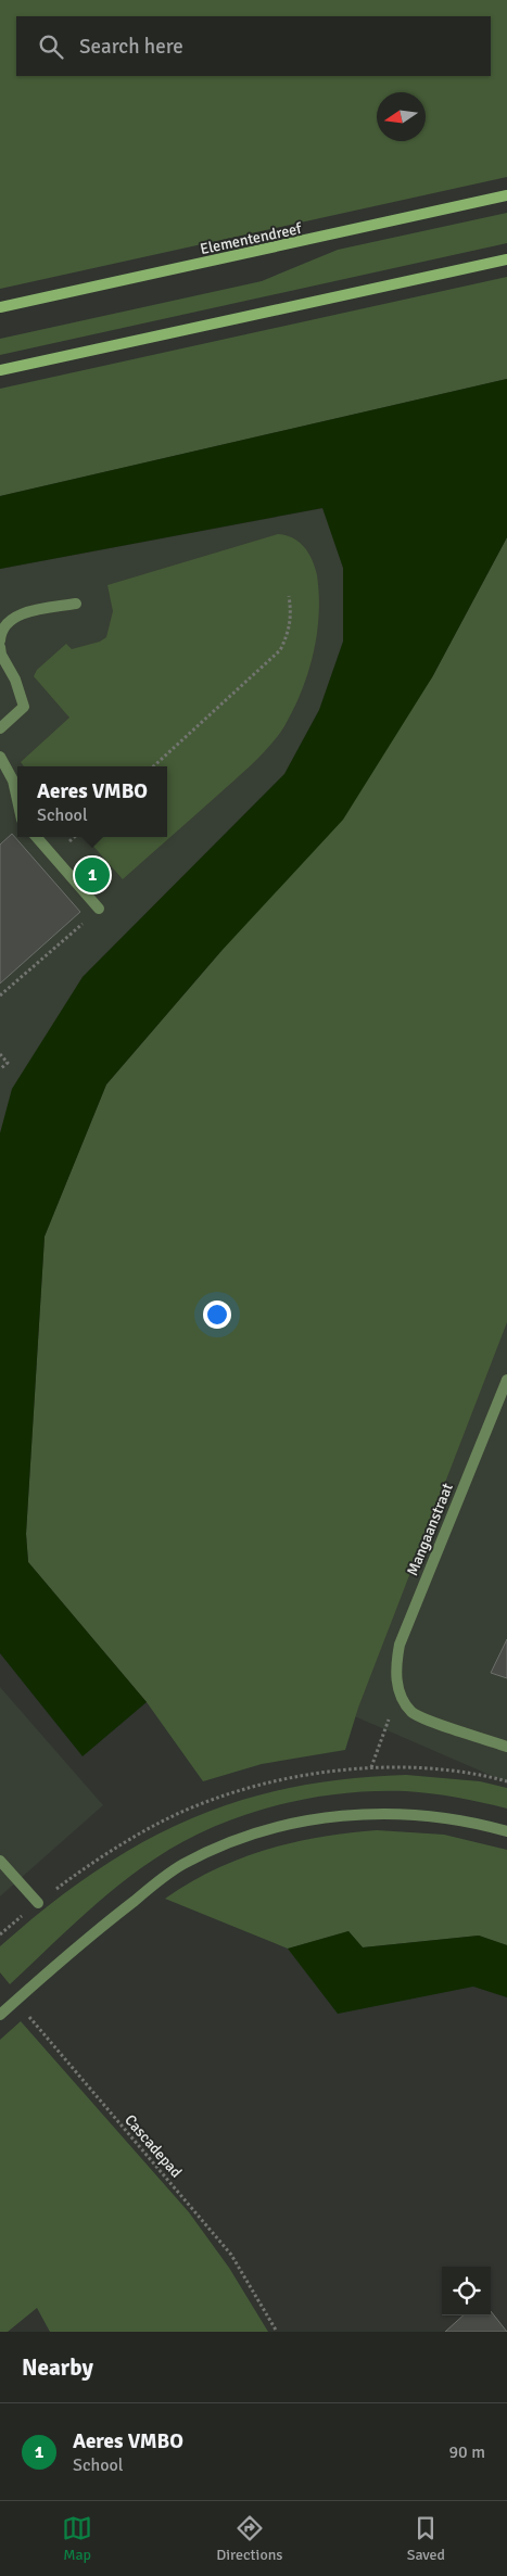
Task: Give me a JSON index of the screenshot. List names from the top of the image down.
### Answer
{
  "streets": {
    "main road": ["Elementendreef"],
    "street": ["Mangaanstraat"],
    "path": ["Cascadepad"]
  },
  "north": "left",
  "page": {
    "search": "Search here",
    "popup": ["Aeres VMBO", "School"],
    "pins": "1",
    "heading": "Nearby",
    "list": [
      {
        "mark": "1",
        "name": "Aeres VMBO",
        "note": "School",
        "value": "90 m"
      }
    ],
    "nav": ["Map", "Directions", "Saved"]
  }
}
